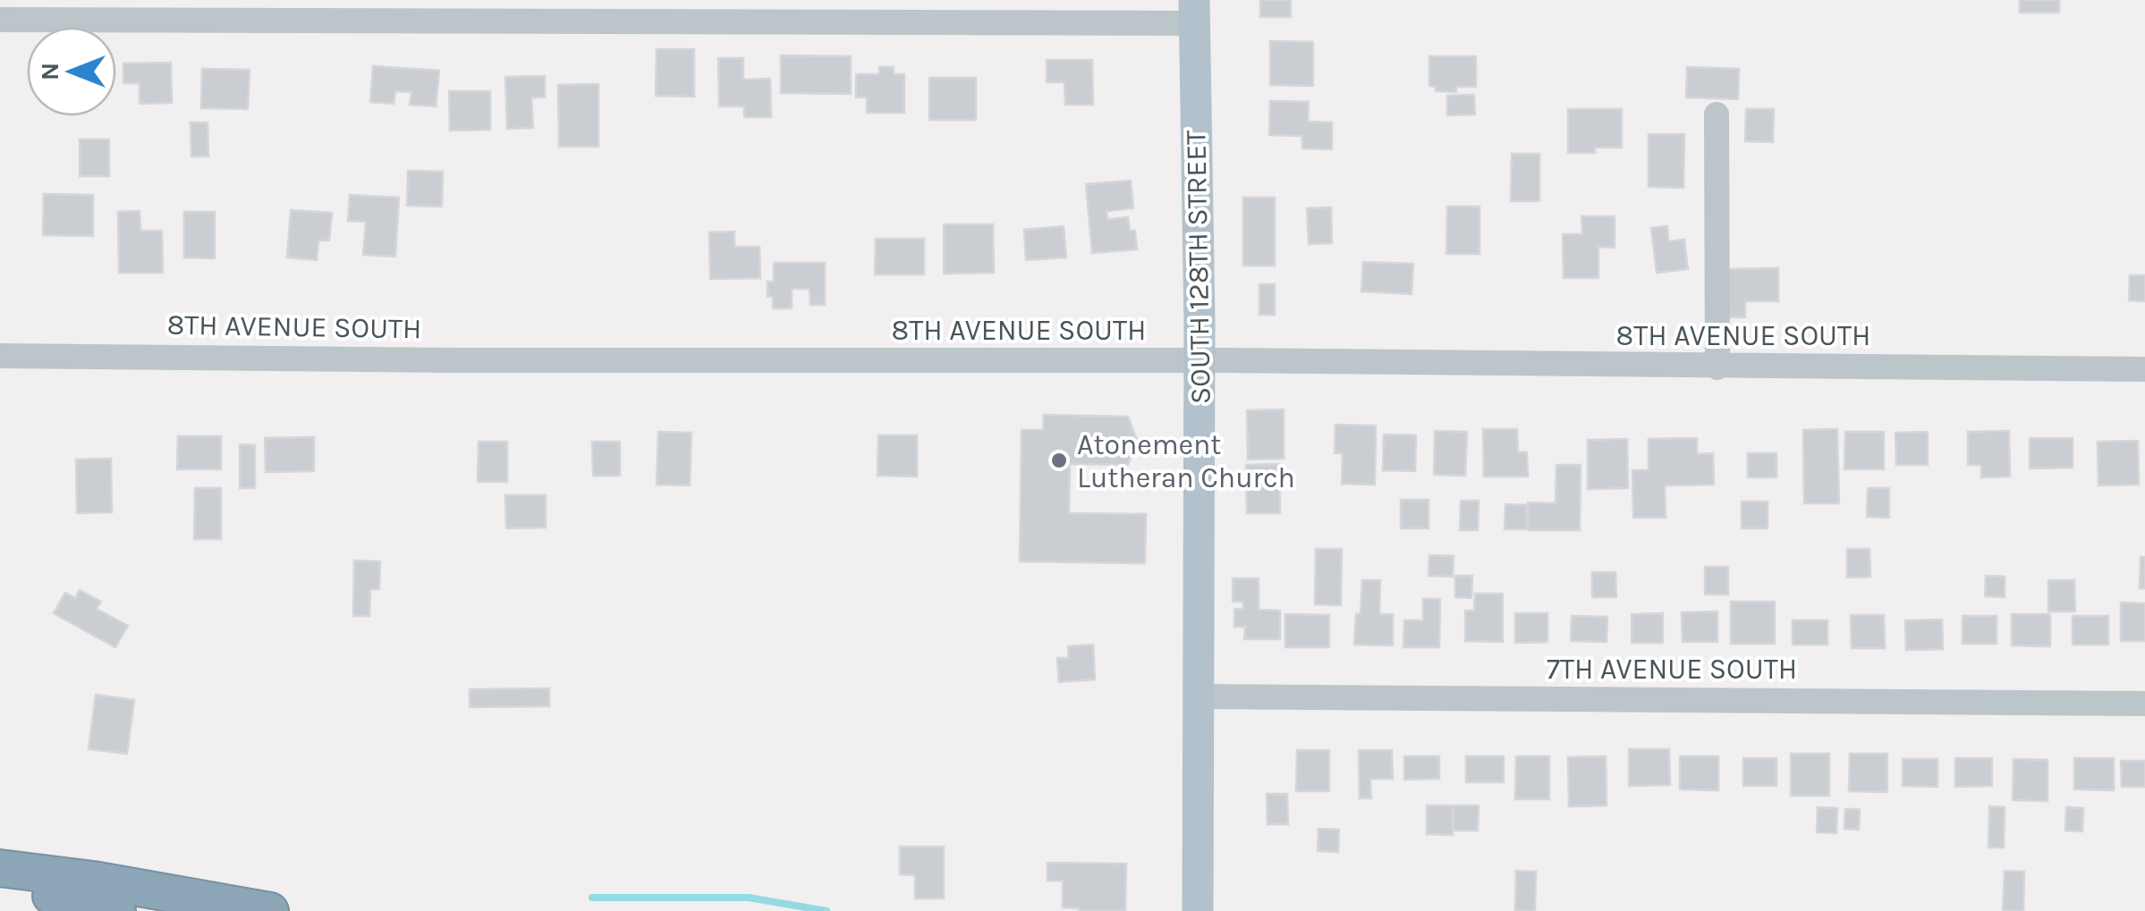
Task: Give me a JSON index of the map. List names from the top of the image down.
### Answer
{
  "streets": {
    "main road": ["SOUTH 128TH STREET"],
    "street": ["8TH AVENUE SOUTH", "7TH AVENUE SOUTH"]
  },
  "crossings": [
    ["SOUTH 128TH STREET", "8TH AVENUE SOUTH"],
    ["SOUTH 128TH STREET", "7TH AVENUE SOUTH"]
  ],
  "places": ["Atonement Lutheran Church"],
  "north": "left"
}
